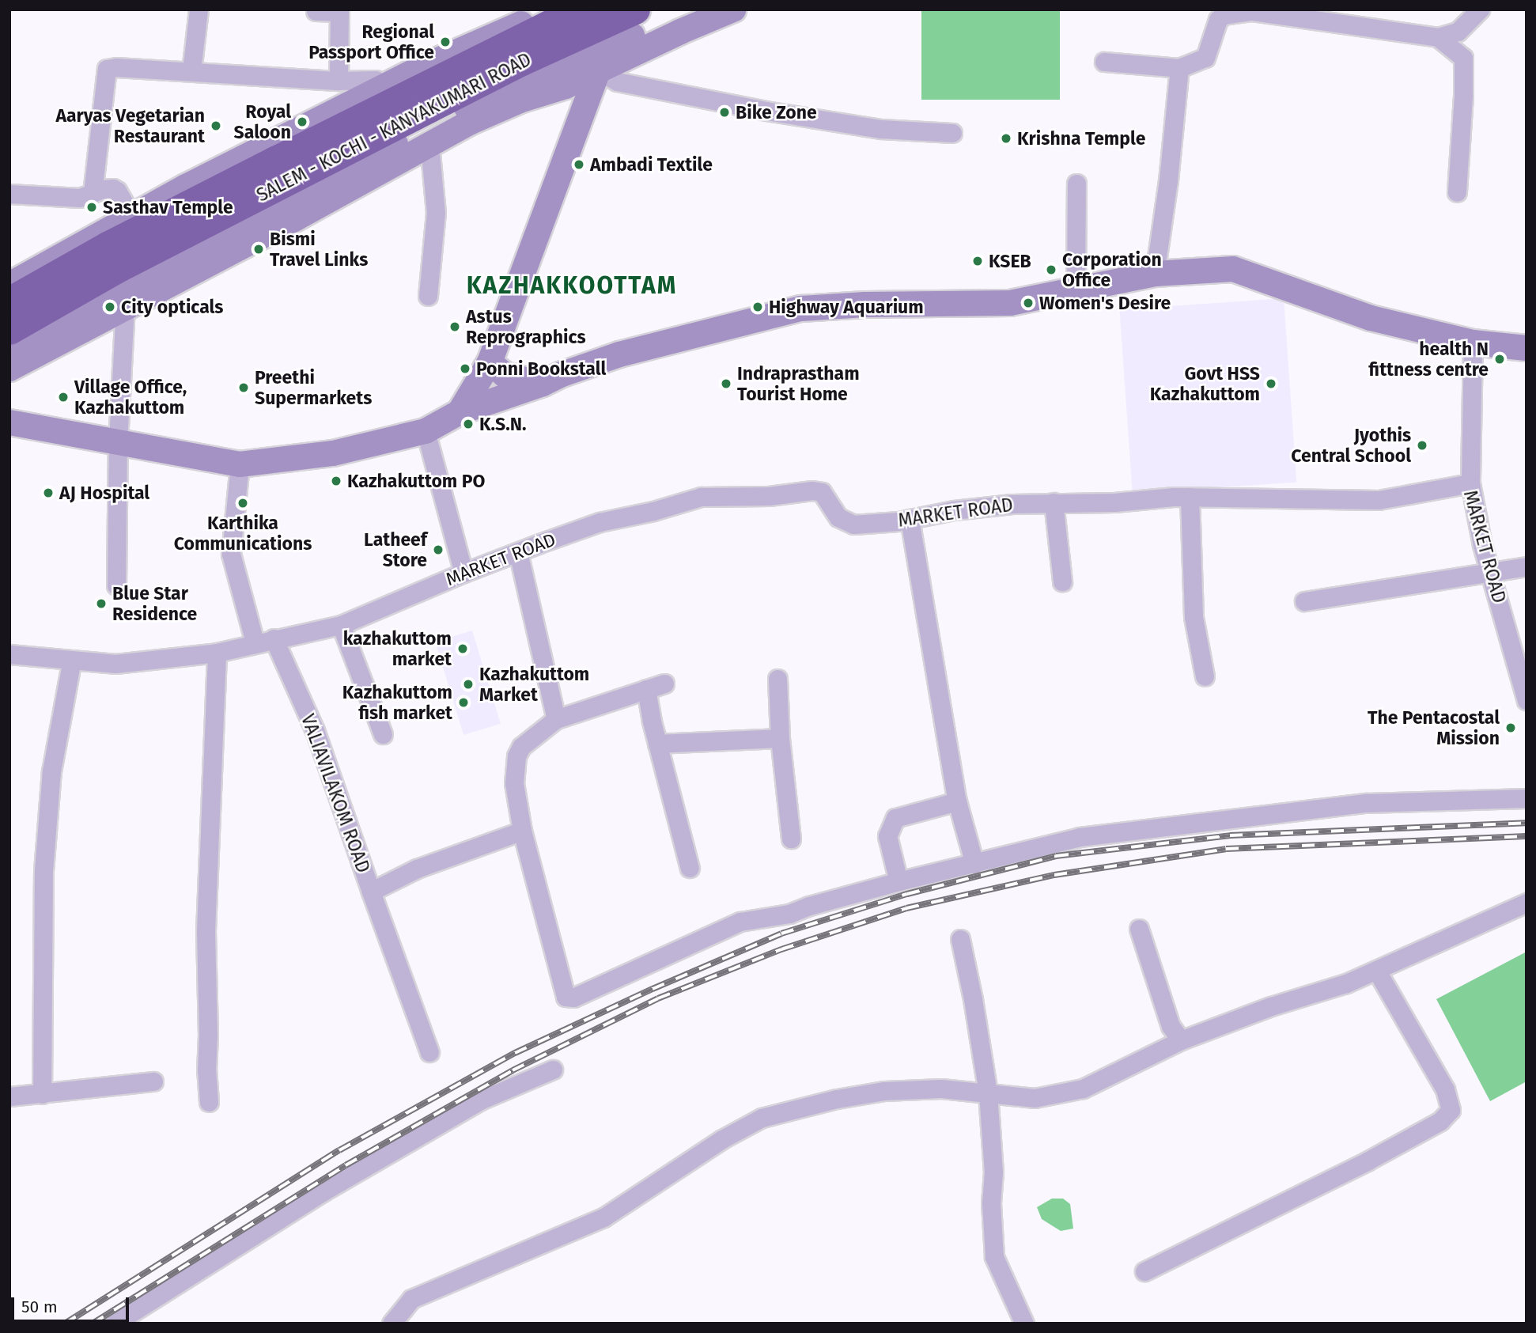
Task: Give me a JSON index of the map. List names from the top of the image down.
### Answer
{
  "streets": {
    "highway": ["SALEM - KOCHI - KANYAKUMARI ROAD"],
    "street": ["MARKET ROAD", "VALIAVILAKOM ROAD"]
  },
  "crossings": [
    ["MARKET ROAD", "VALIAVILAKOM ROAD"]
  ],
  "districts": ["KAZHAKKOOTTAM"],
  "places": [
    "Regional Passport Office",
    "Bike Zone",
    "Royal Saloon",
    "Aaryas Vegetarian Restaurant",
    "Krishna Temple",
    "Ambadi Textile",
    "Sasthav Temple",
    "Bismi Travel Links",
    "KSEB",
    "Corporation Office",
    "Women's Desire",
    "City opticals",
    "Highway Aquarium",
    "Astus Reprographics",
    "health N fittness centre",
    "Ponni Bookstall",
    "Indraprastham Tourist Home",
    "Govt HSS Kazhakuttom",
    "Preethi Supermarkets",
    "Village Office, Kazhakuttom",
    "K.S.N.",
    "Jyothis Central School",
    "Kazhakuttom PO",
    "AJ Hospital",
    "Karthika Communications",
    "Latheef Store",
    "Blue Star Residence",
    "kazhakuttom market",
    "Kazhakuttom Market",
    "Kazhakuttom fish market",
    "The Pentacostal Mission"
  ],
  "scale_bar": "50 m"
}
